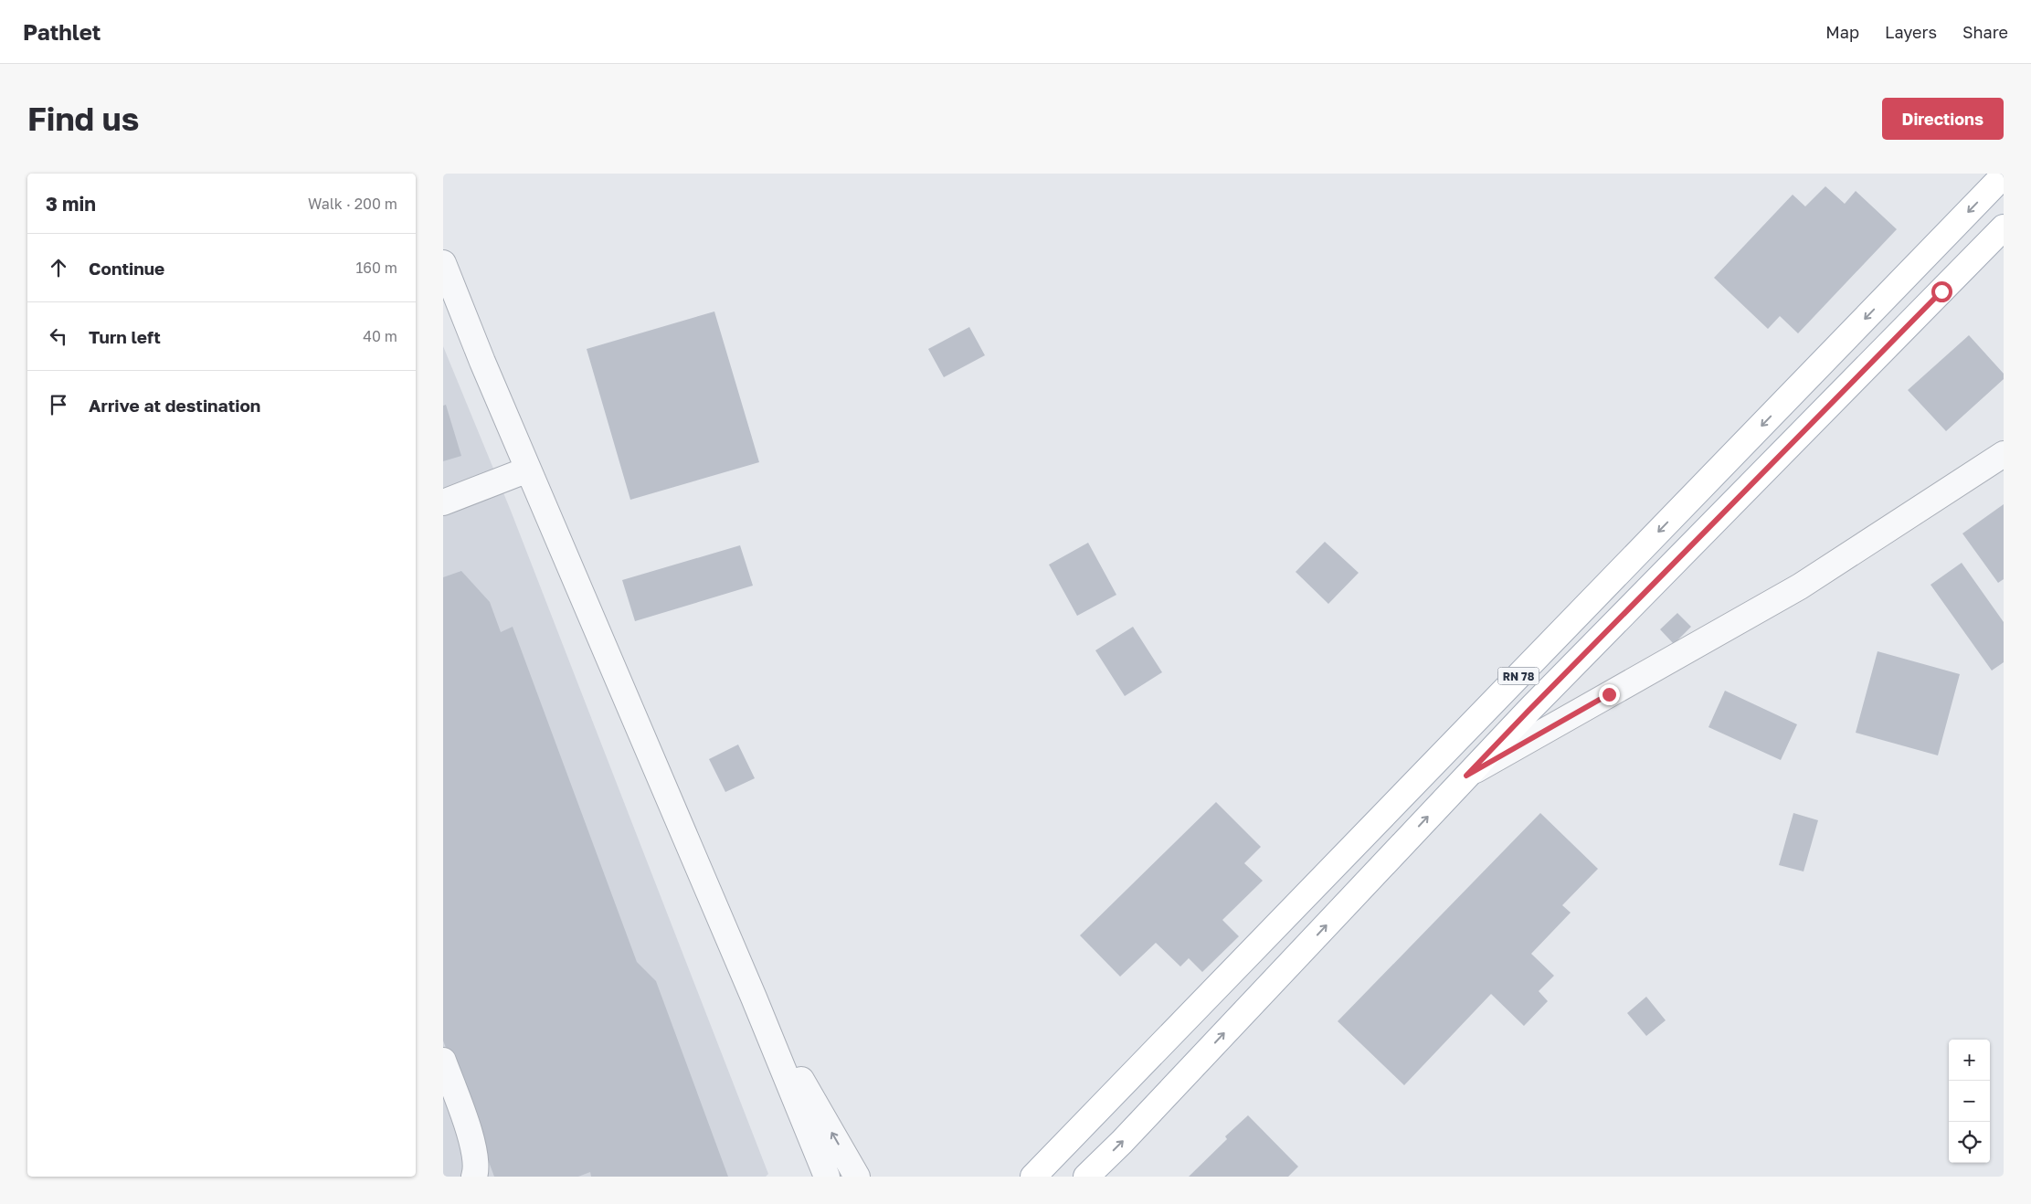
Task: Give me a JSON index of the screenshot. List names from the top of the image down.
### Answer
{
  "streets": {
    "main road": ["RN 78"]
  },
  "page": {
    "header": "Pathlet",
    "nav": ["Map", "Layers", "Share"],
    "buttons": "Directions",
    "title": "Find us",
    "heading": ["3 min", "Walk · 200 m"],
    "list": [
      ["Continue", "160 m"],
      ["Turn left", "40 m"],
      "Arrive at destination"
    ],
    "map_buttons": ["+", "−"]
  }
}
